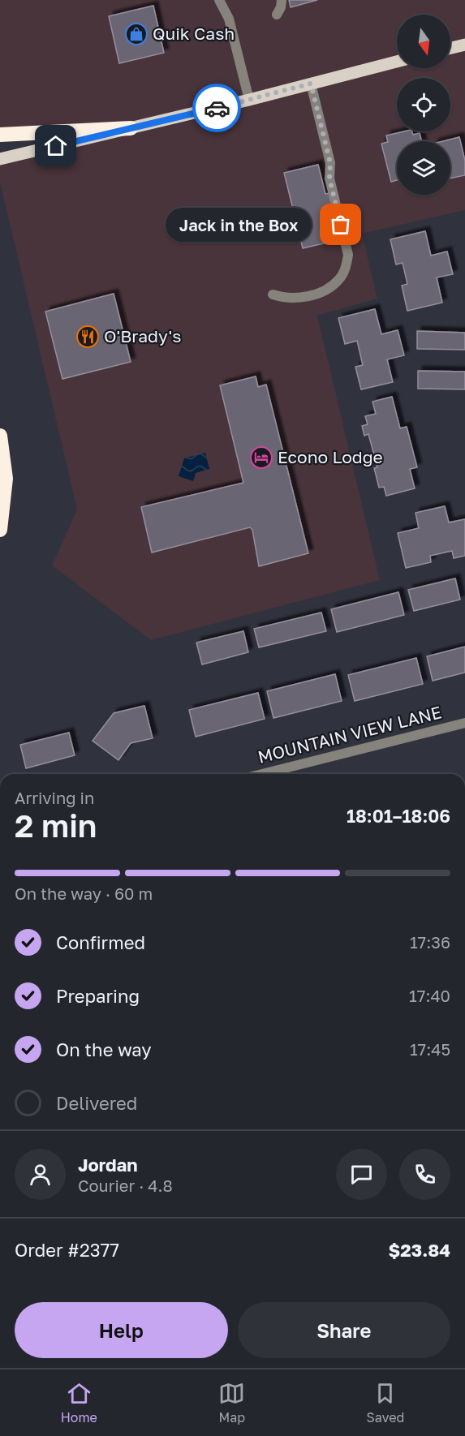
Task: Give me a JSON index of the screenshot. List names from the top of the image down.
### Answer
{
  "streets": {
    "street": ["MOUNTAIN VIEW LANE"]
  },
  "places": {
    "shop": ["Quik Cash"],
    "other": ["Jack in the Box"],
    "restaurant": ["O'Brady's"],
    "hotel": ["Econo Lodge"]
  },
  "north": "bottom",
  "page": {
    "bubble": "Jack in the Box",
    "heading": ["2 min", "Arriving in", "18:01–18:06"],
    "panel": [
      "Jordan",
      "Courier · 4.8",
      "Order #2377",
      "$23.84"
    ],
    "bar": "On the way · 60 m",
    "list": [
      ["Confirmed", "17:36"],
      ["Preparing", "17:40"],
      ["On the way", "17:45"],
      "Delivered"
    ],
    "buttons": ["Help", "Share"],
    "tabs": ["Home", "Map", "Saved"]
  }
}
